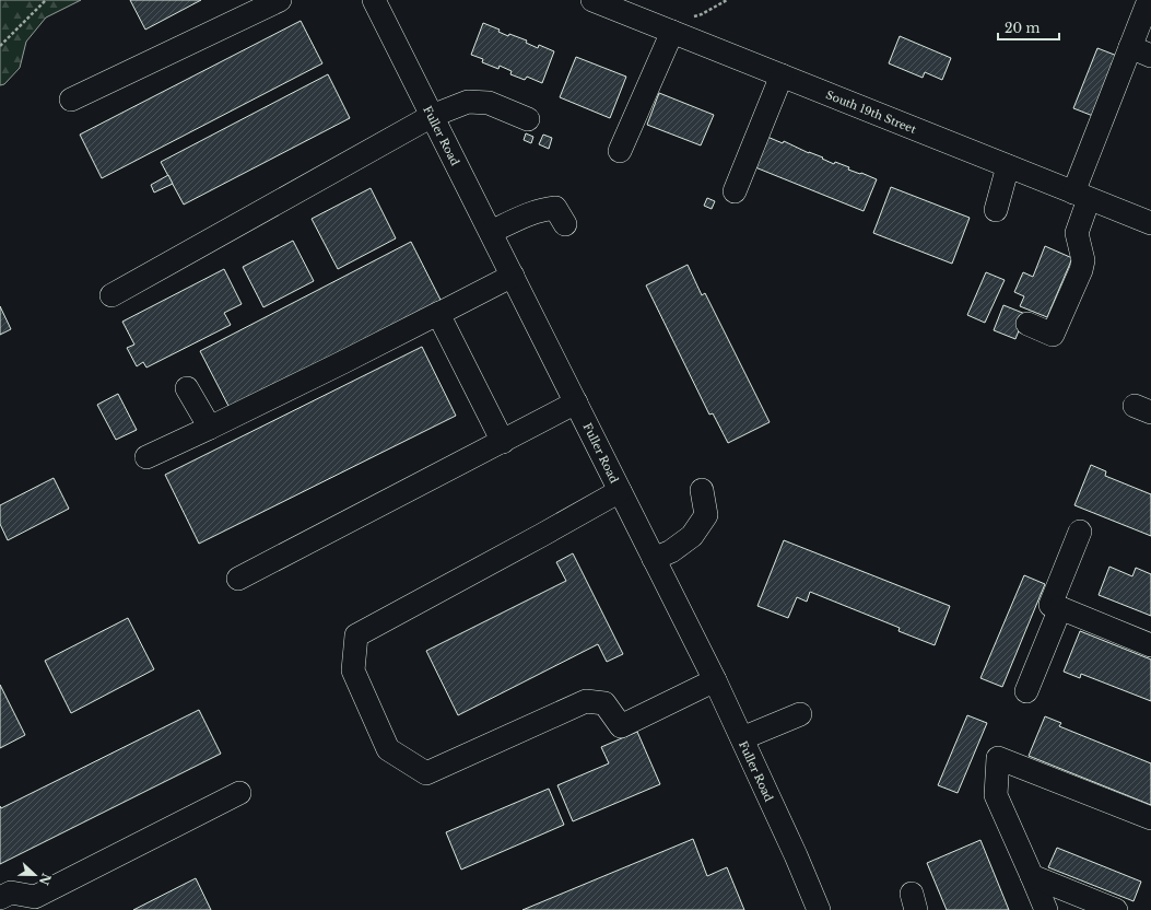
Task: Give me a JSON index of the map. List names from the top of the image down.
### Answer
{
  "streets": {
    "street": ["South 19th Street", "Fuller Road"]
  },
  "scale_bar": "20 m",
  "north": "right"
}
